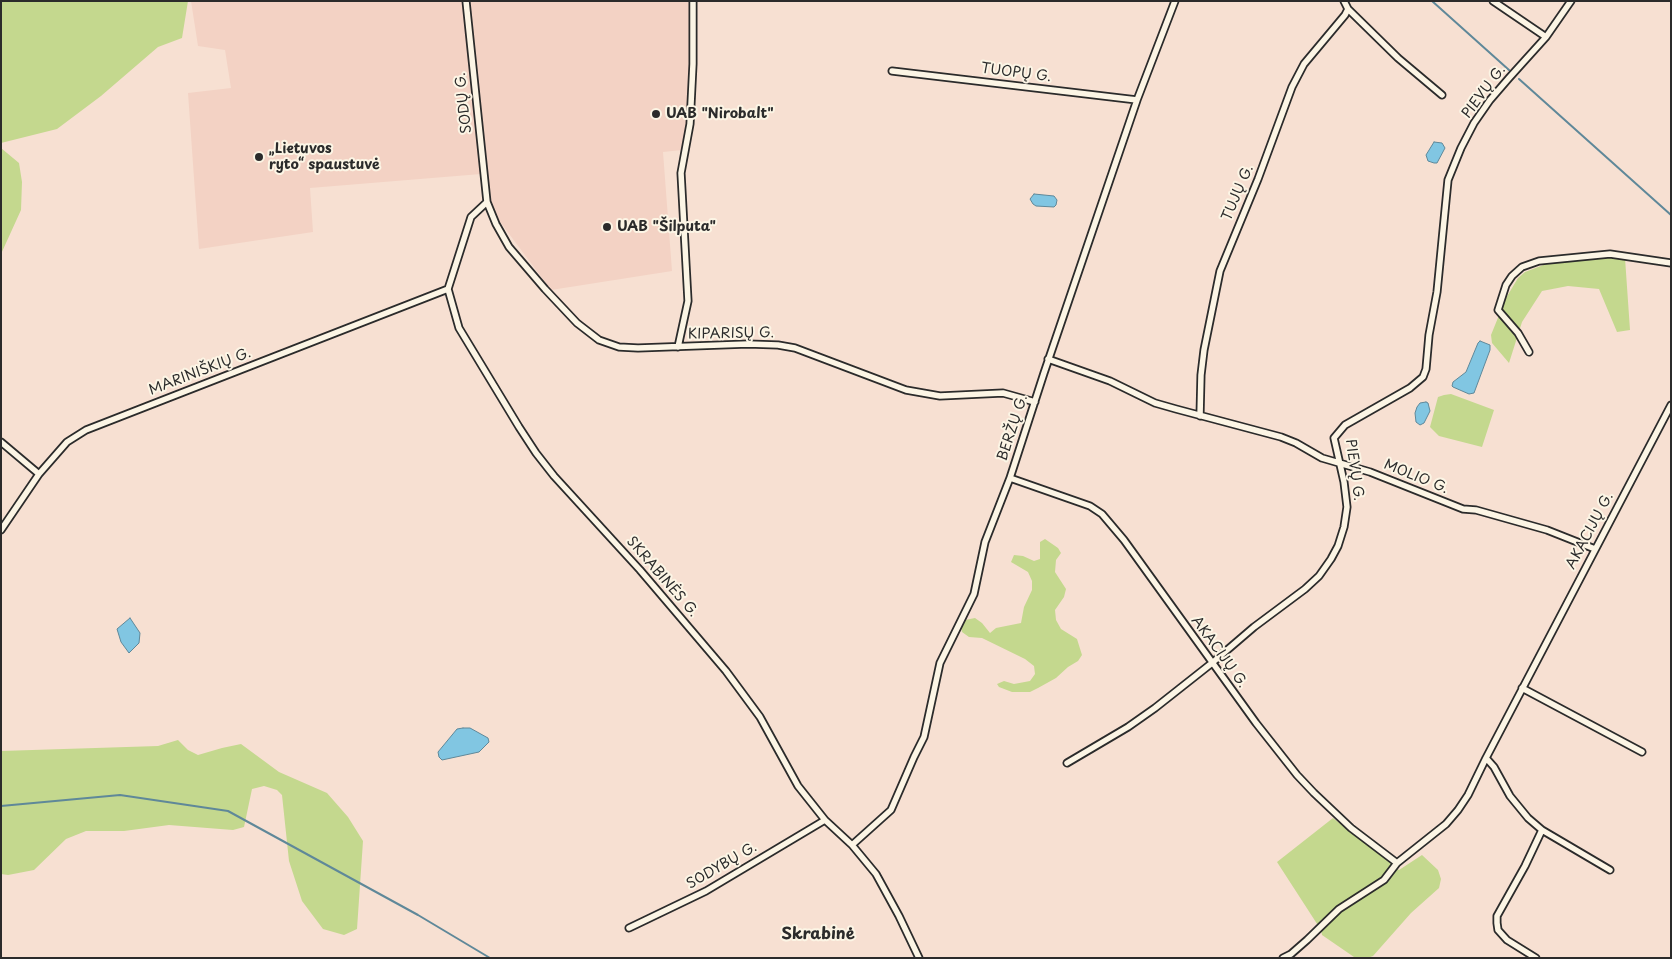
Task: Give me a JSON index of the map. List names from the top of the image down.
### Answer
{
  "streets": {
    "street": [
      "TUOPŲ G.",
      "PIEVŲ G.",
      "SODŲ G.",
      "TUJŲ G.",
      "KIPARISŲ G.",
      "MARINIŠKIŲ G.",
      "BERŽŲ G.",
      "MOLIO G.",
      "AKACIJŲ G.",
      "SKRABINĖS G.",
      "SODYBŲ G."
    ]
  },
  "crossings": [
    ["TUOPŲ G.", "BERŽŲ G."],
    ["PIEVŲ G.", "MOLIO G."],
    ["PIEVŲ G.", "AKACIJŲ G."],
    ["SODŲ G.", "KIPARISŲ G."],
    ["TUJŲ G.", "MOLIO G."],
    ["KIPARISŲ G.", "BERŽŲ G."],
    ["MARINIŠKIŲ G.", "SKRABINĖS G."],
    ["BERŽŲ G.", "MOLIO G."],
    ["BERŽŲ G.", "AKACIJŲ G."],
    ["BERŽŲ G.", "SKRABINĖS G."],
    ["MOLIO G.", "AKACIJŲ G."],
    ["SKRABINĖS G.", "SODYBŲ G."]
  ],
  "districts": ["Skrabinė"],
  "places": ["UAB \"Nirobalt\"", "„Lietuvos ryto“ spaustuvė", "UAB \"Šilputa\""]
}
